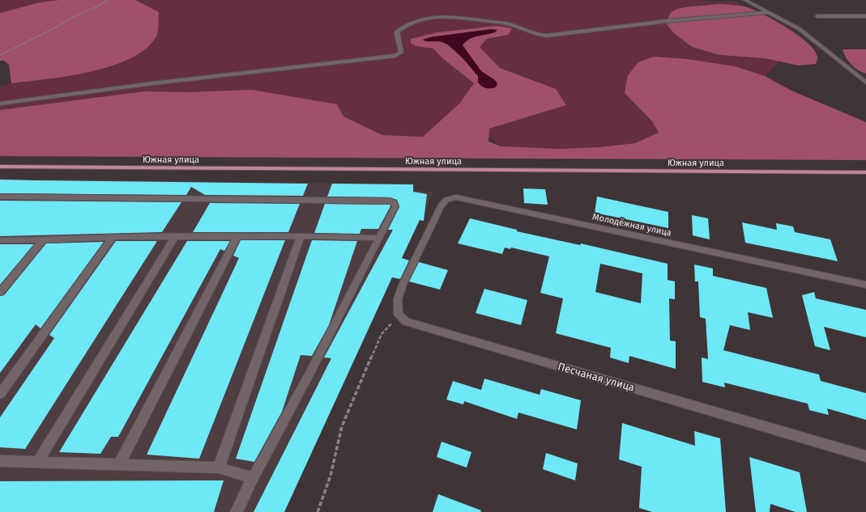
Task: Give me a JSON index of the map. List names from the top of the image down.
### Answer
{
  "streets": {
    "main road": ["Южная улица"],
    "street": ["Молодёжная улица", "Песчаная улица"]
  },
  "crossings": [
    ["Молодёжная улица", "Песчаная улица"]
  ]
}
